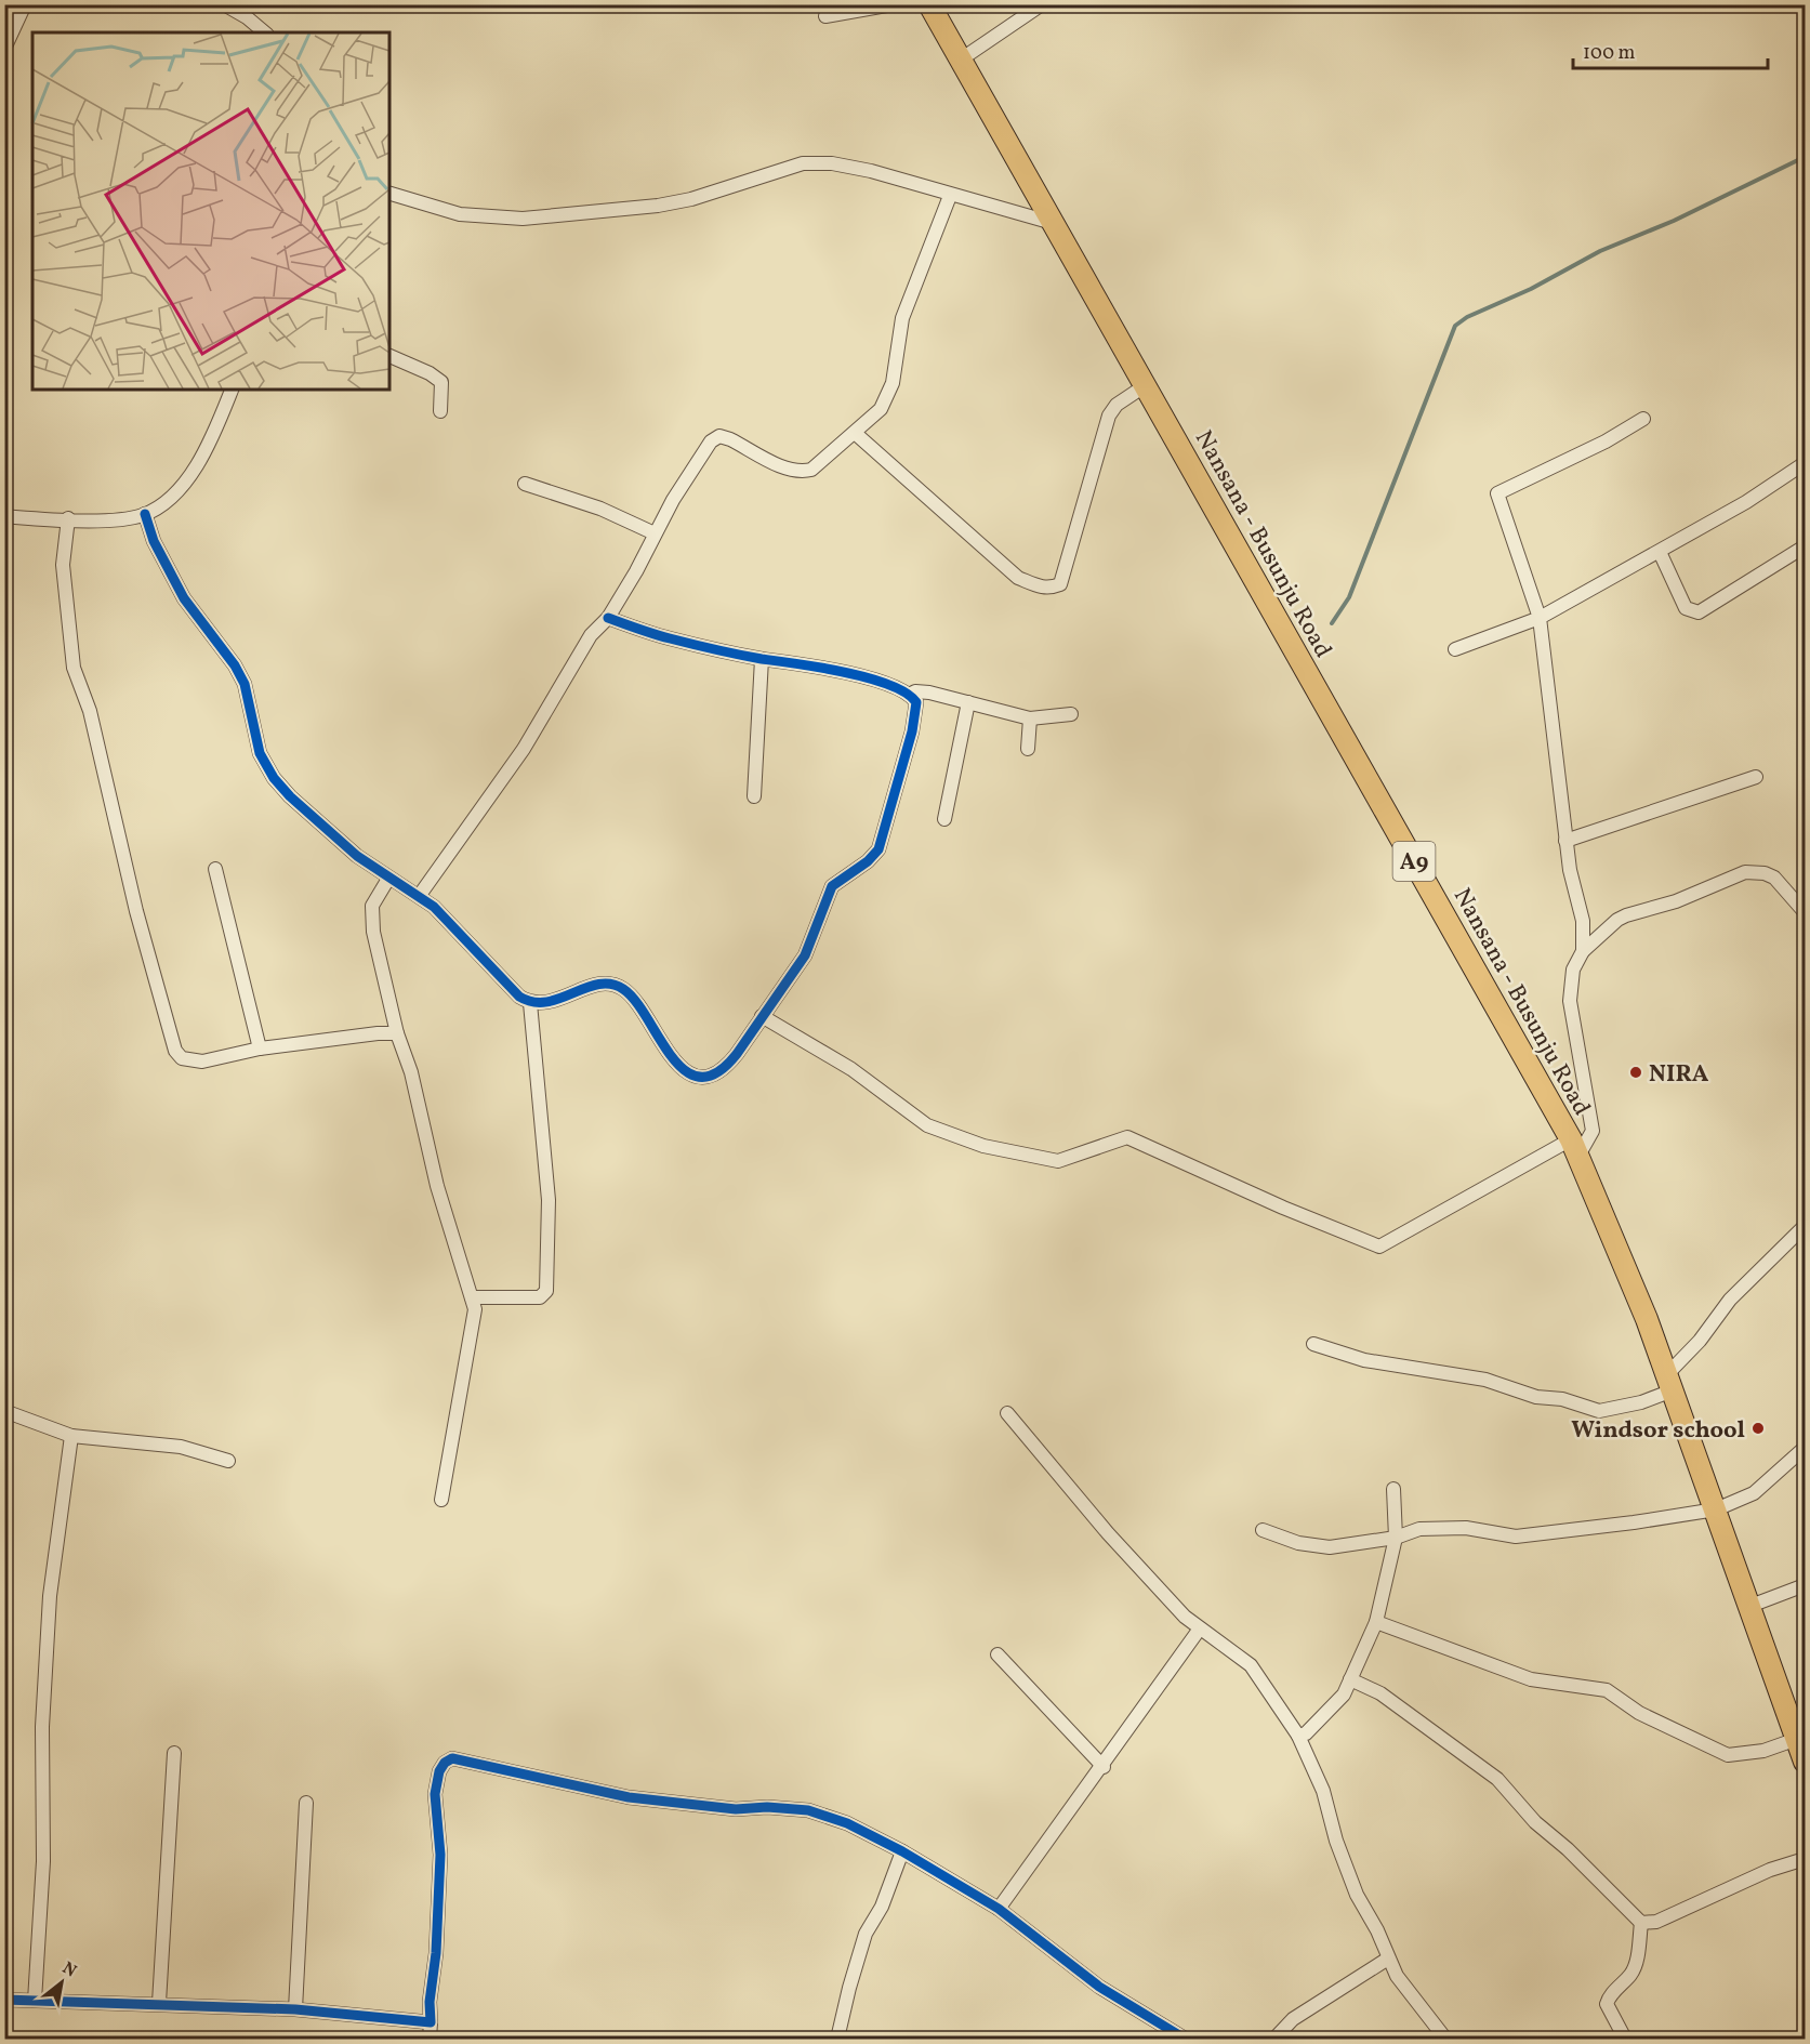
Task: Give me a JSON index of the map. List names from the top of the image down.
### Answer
{
  "streets": {
    "main road": ["Nansana - Busunju Road", "A9"]
  },
  "places": ["NIRA", "Windsor school"],
  "scale_bar": "100 m",
  "north": "top right"
}
